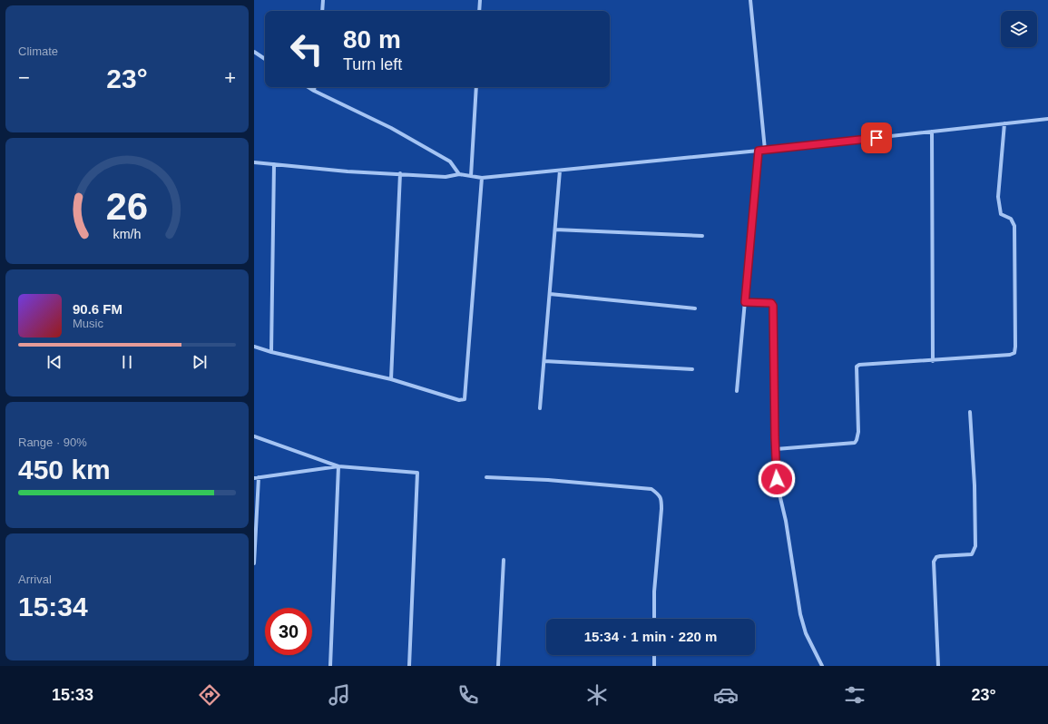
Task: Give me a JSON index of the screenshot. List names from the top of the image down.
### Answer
{
  "page": {
    "tile": [
      "Climate",
      ["Range · 90%", "450 km"],
      ["Arrival", "15:34"]
    ],
    "turn": ["80 m", "Turn left"],
    "heat": ["−", "23°", "+"],
    "song": ["90.6 FM", "Music"],
    "limit": "30",
    "trip": "15:34 · 1 min · 220 m",
    "tabs": ["15:33", "23°"],
    "gauge": ["26", "km/h"]
  }
}
